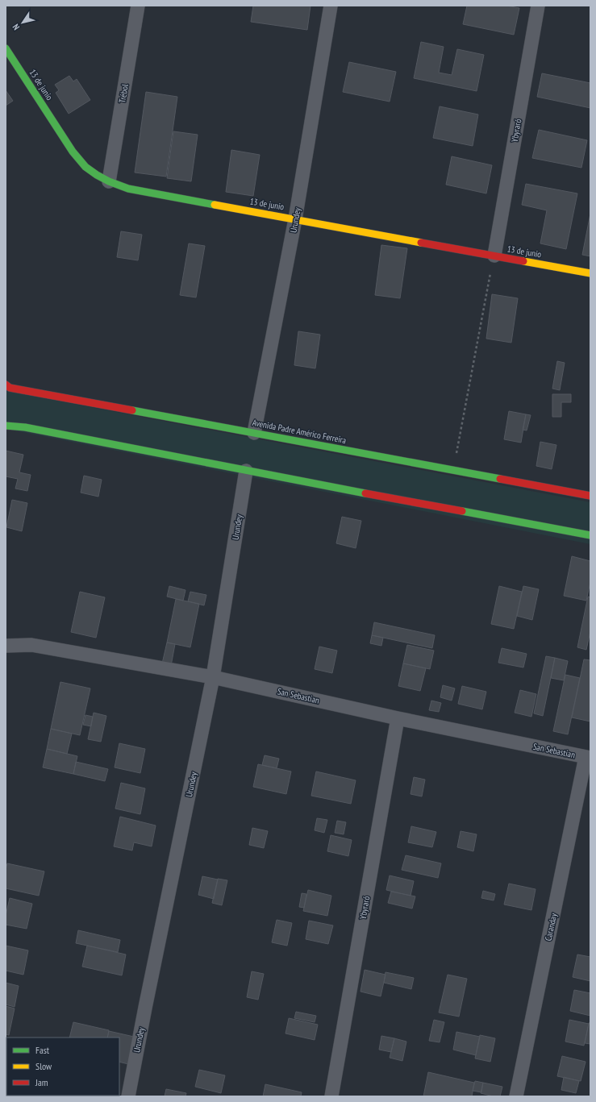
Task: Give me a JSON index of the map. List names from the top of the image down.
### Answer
{
  "streets": {
    "street": [
      "13 de junio",
      "Trébol",
      "Ybyraró",
      "Urundey",
      "Avenida Padre Américo Ferreira",
      "San Sebastian",
      "Caranday"
    ]
  },
  "crossings": [
    ["13 de junio", "Trébol"],
    ["13 de junio", "Ybyraró"],
    ["13 de junio", "Urundey"],
    ["Ybyraró", "San Sebastian"],
    ["Urundey", "Avenida Padre Américo Ferreira"],
    ["Urundey", "San Sebastian"],
    ["San Sebastian", "Caranday"]
  ],
  "legend": ["Fast", "Slow", "Jam"],
  "north": "bottom left"
}
